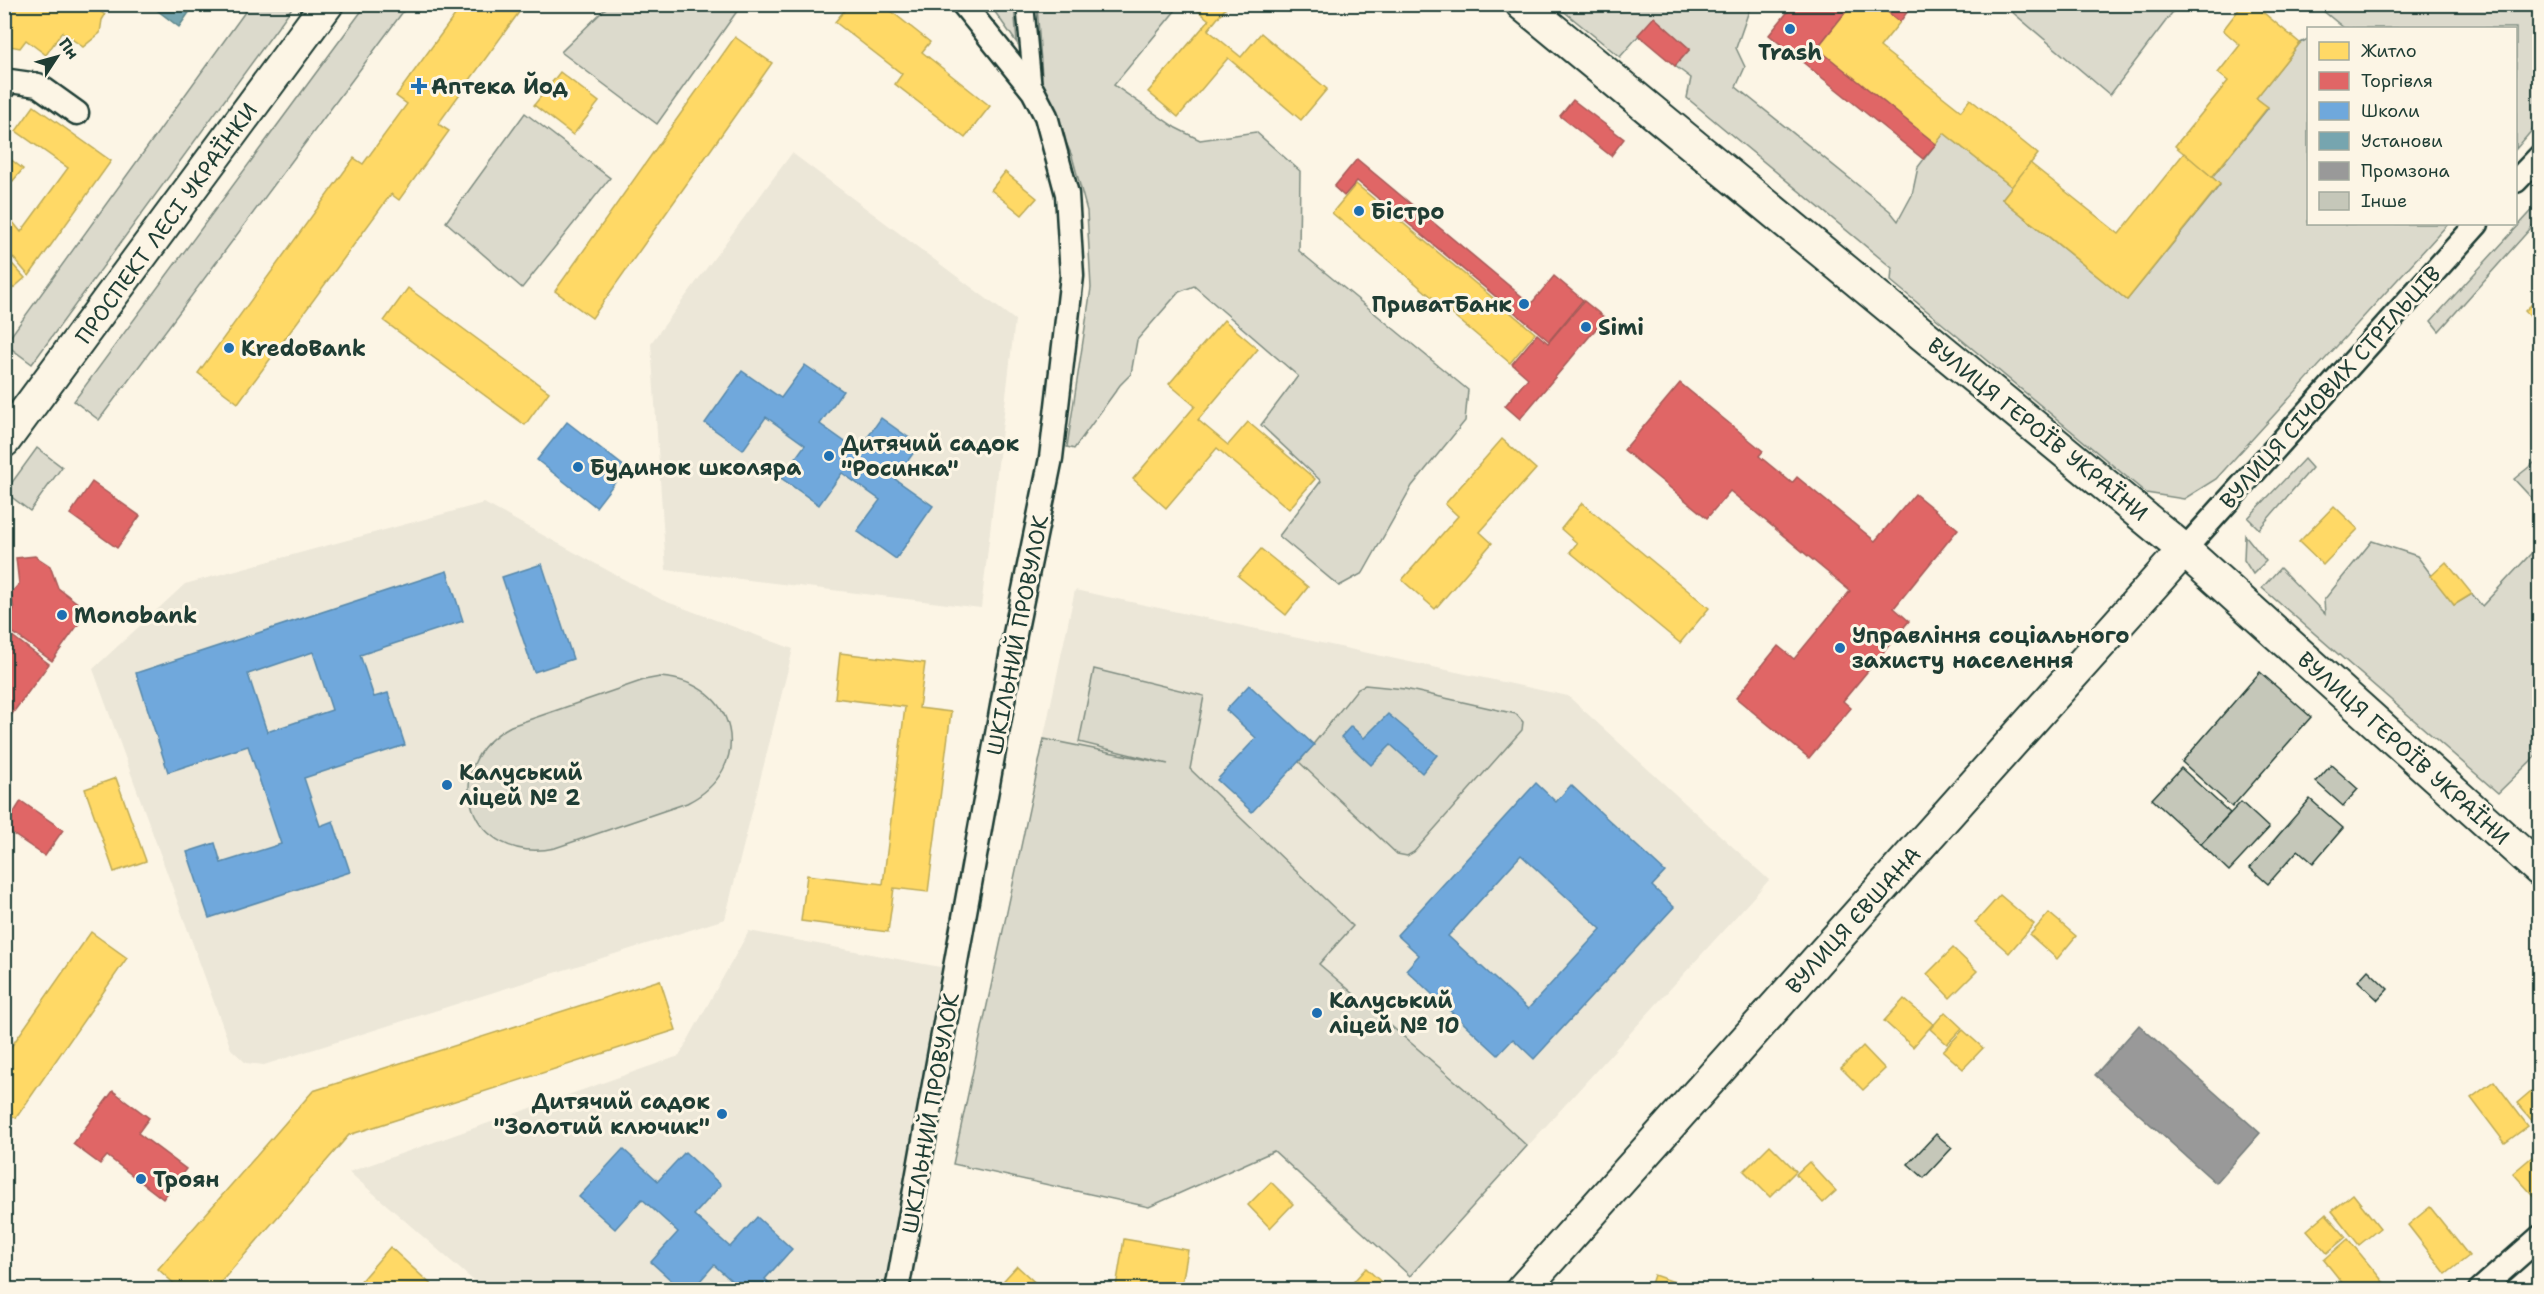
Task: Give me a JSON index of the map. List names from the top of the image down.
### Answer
{
  "streets": {
    "main road": ["ПРОСПЕКТ ЛЕСІ УКРАЇНКИ", "ВУЛИЦЯ ГЕРОЇВ УКРАЇНИ", "ВУЛИЦЯ ЄВШАНА"],
    "street": ["ВУЛИЦЯ СІЧОВИХ СТРІЛЬЦІВ", "ШКІЛЬНИЙ ПРОВУЛОК"]
  },
  "crossings": [
    ["ВУЛИЦЯ СІЧОВИХ СТРІЛЬЦІВ", "ВУЛИЦЯ ГЕРОЇВ УКРАЇНИ"],
    ["ВУЛИЦЯ СІЧОВИХ СТРІЛЬЦІВ", "ВУЛИЦЯ ЄВШАНА"],
    ["ВУЛИЦЯ ГЕРОЇВ УКРАЇНИ", "ВУЛИЦЯ ЄВШАНА"]
  ],
  "places": {
    "other": [
      "Trash",
      "Бістро",
      "ПриватБанк",
      "Simi",
      "KredoBank",
      "Дитячий садок \"Росинка\"",
      "Будинок школяра",
      "Monobank",
      "Управління соціального захисту населення",
      "Калуський ліцей № 2",
      "Калуський ліцей № 10",
      "Дитячий садок \"Золотий ключик\"",
      "Троян"
    ],
    "health": ["Аптека Йод"]
  },
  "legend": [
    "Житло",
    "Торгівля",
    "Школи",
    "Установи",
    "Промзона",
    "Інше"
  ],
  "north": "top right"
}
